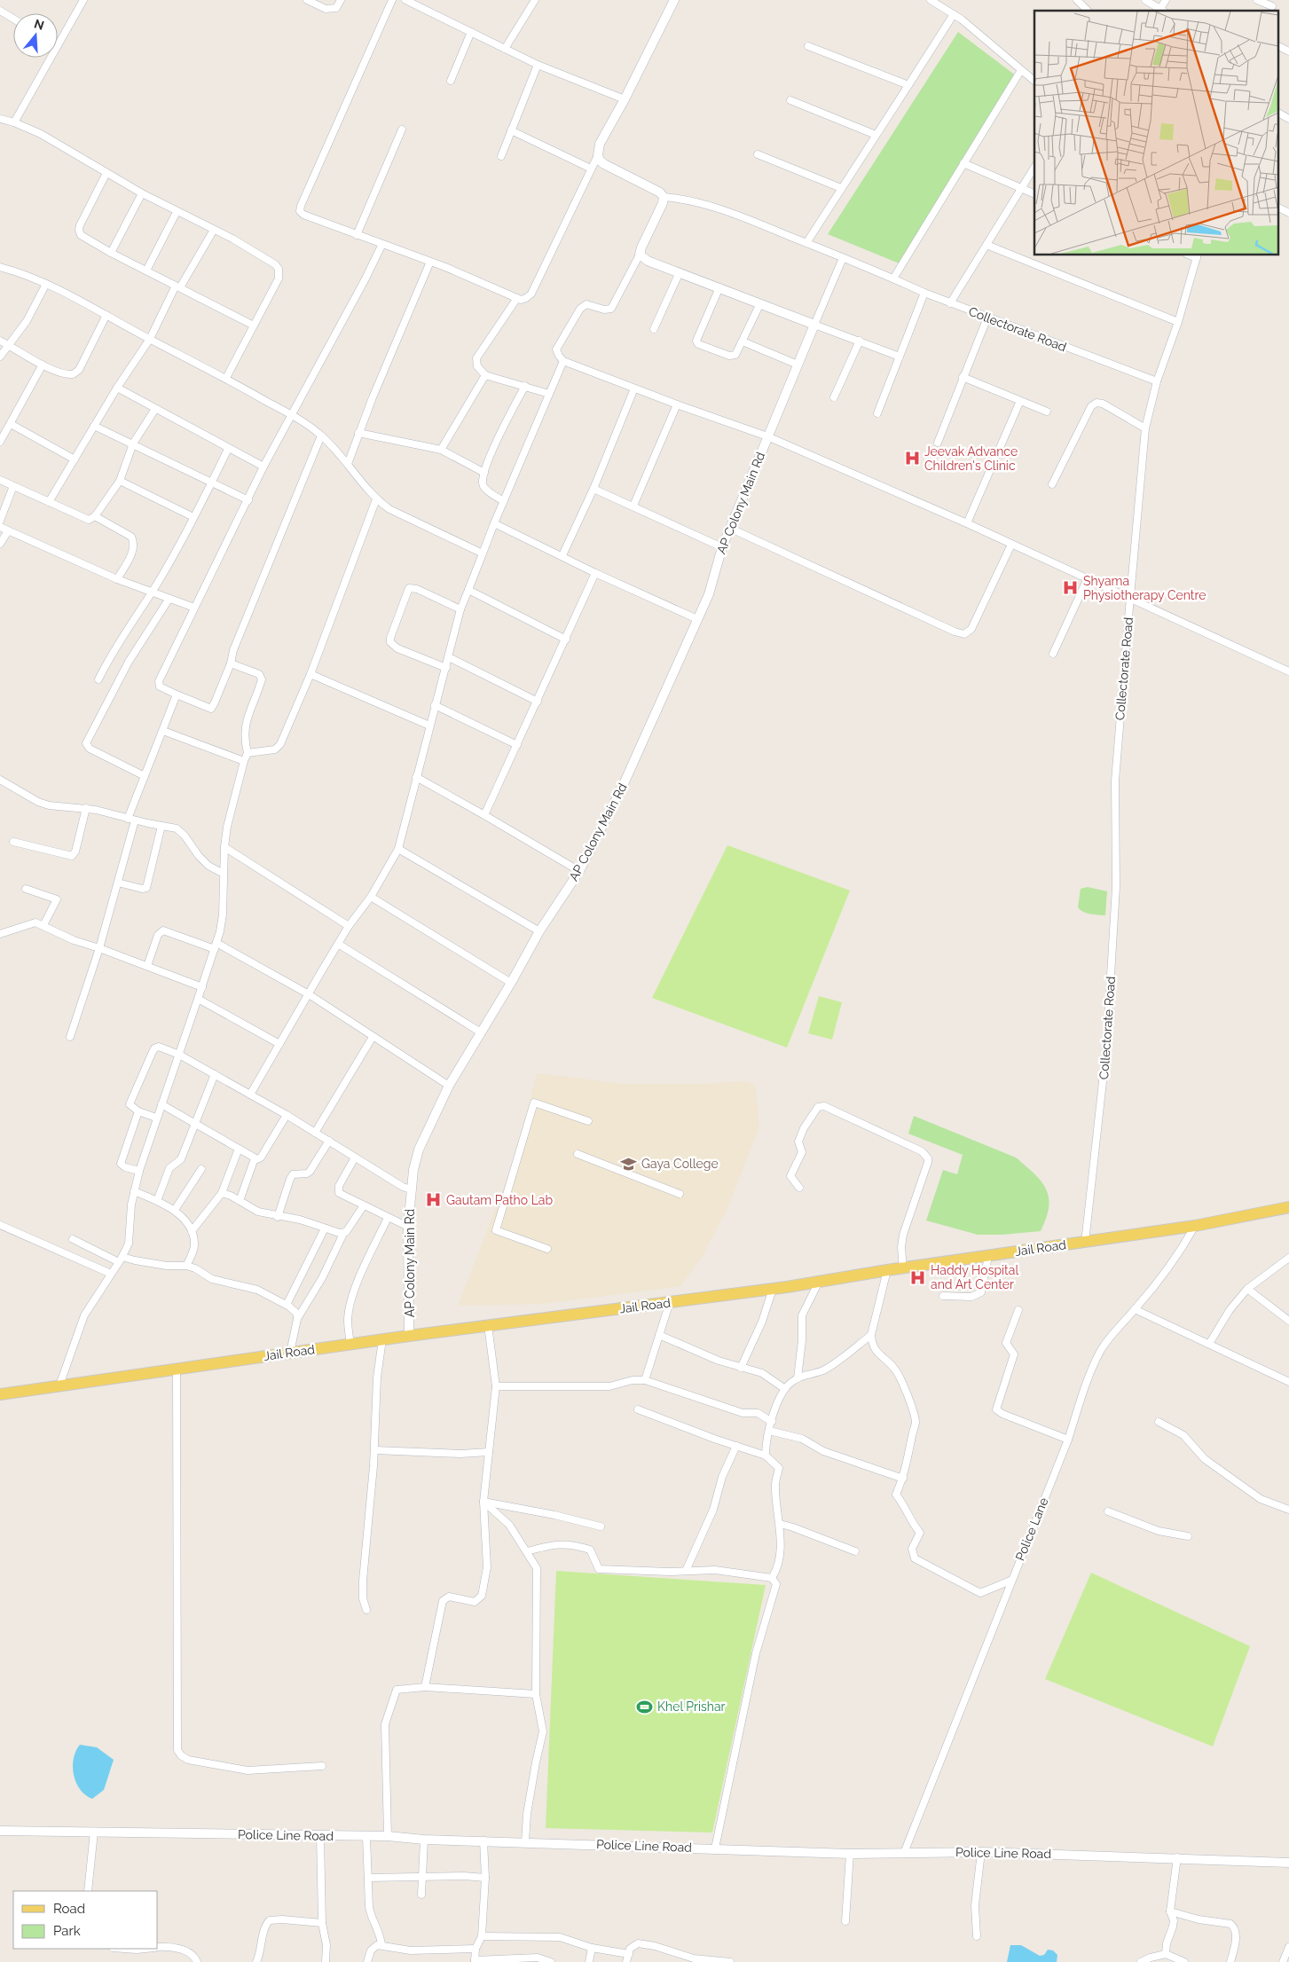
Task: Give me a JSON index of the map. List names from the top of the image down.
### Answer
{
  "streets": {
    "main road": ["Jail Road"],
    "street": [
      "Collectorate Road",
      "AP Colony Main Rd",
      "Police Lane",
      "Police Line Road"
    ]
  },
  "crossings": [
    ["Collectorate Road", "Jail Road"],
    ["AP Colony Main Rd", "Jail Road"],
    ["Jail Road", "Police Lane"],
    ["Police Lane", "Police Line Road"]
  ],
  "places": {
    "hospital": [
      "Jeevak Advance Children's Clinic",
      "Shyama Physiotherapy Centre",
      "Gautam Patho Lab",
      "Haddy Hospital and Art Center"
    ],
    "school or university": ["Gaya College"],
    "sports": ["Khel Prishar"]
  },
  "legend": ["Road", "Park"],
  "north": "top"
}
